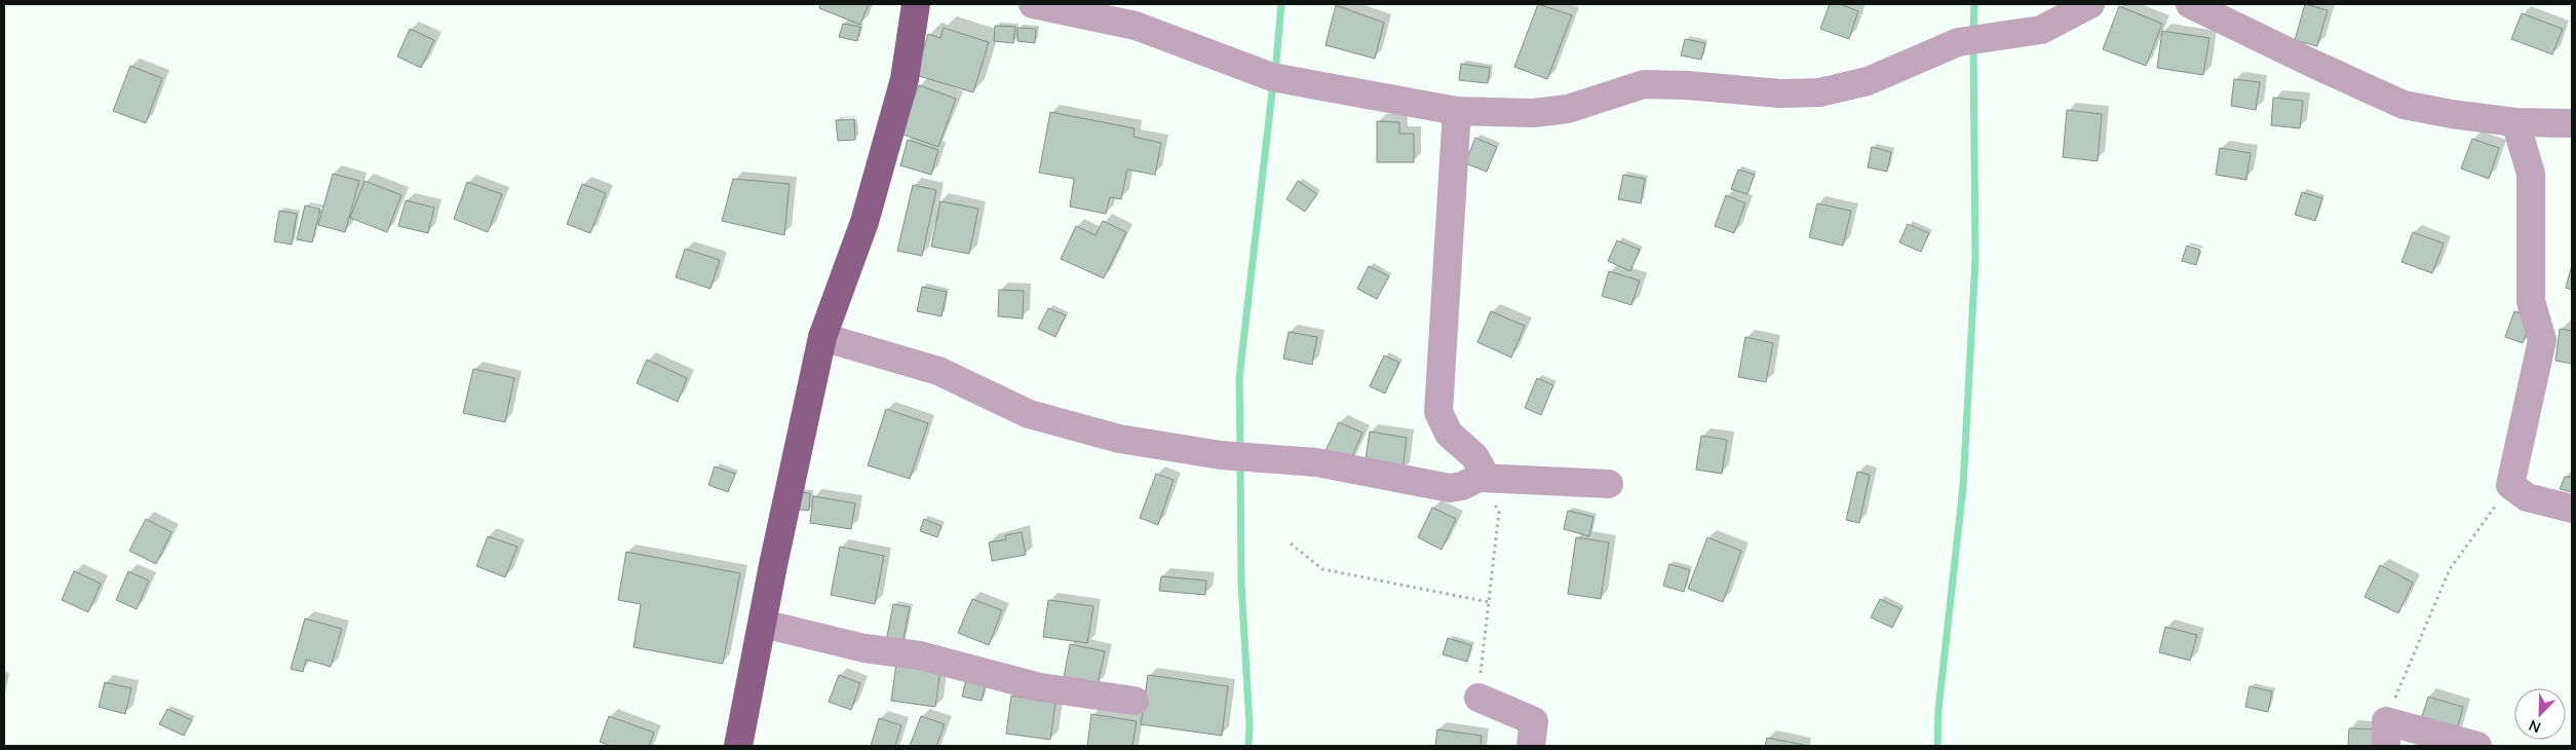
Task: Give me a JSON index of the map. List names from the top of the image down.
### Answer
{
  "north": "bottom left"
}
